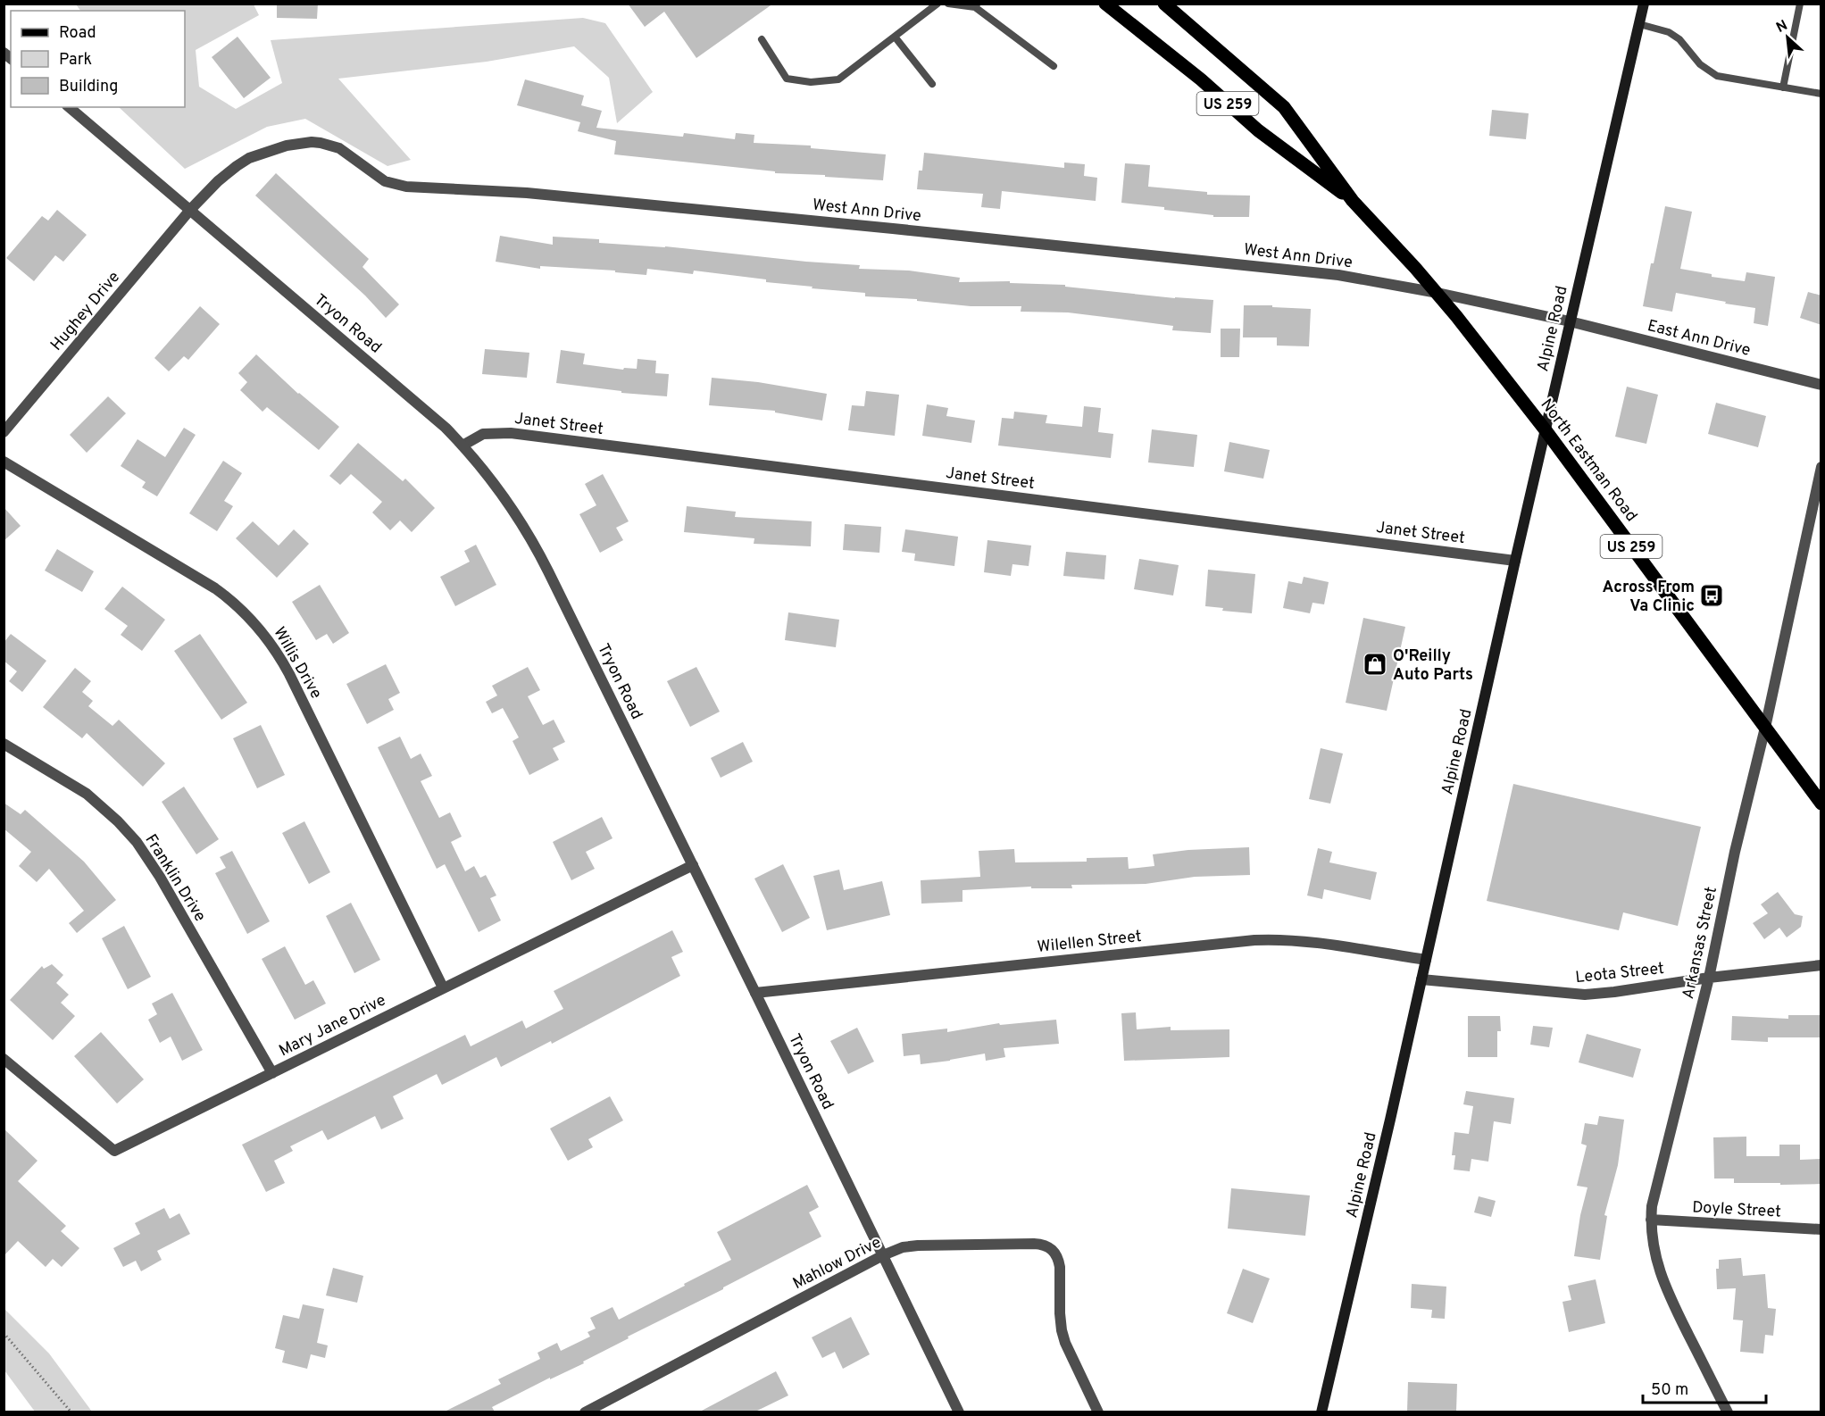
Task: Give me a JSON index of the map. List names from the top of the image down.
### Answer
{
  "streets": {
    "main road": ["US 259", "Alpine Road", "North Eastman Road"],
    "street": [
      "West Ann Drive",
      "Hughey Drive",
      "Tryon Road",
      "East Ann Drive",
      "Janet Street",
      "Willis Drive",
      "Franklin Drive",
      "Wilellen Street",
      "Arkansas Street",
      "Leota Street",
      "Mary Jane Drive",
      "Doyle Street",
      "Mahlow Drive"
    ]
  },
  "crossings": [
    ["West Ann Drive", "Hughey Drive"],
    ["West Ann Drive", "Tryon Road"],
    ["West Ann Drive", "Alpine Road"],
    ["West Ann Drive", "East Ann Drive"],
    ["West Ann Drive", "North Eastman Road"],
    ["Hughey Drive", "Tryon Road"],
    ["Tryon Road", "Janet Street"],
    ["Tryon Road", "Wilellen Street"],
    ["Tryon Road", "Mary Jane Drive"],
    ["Tryon Road", "Mahlow Drive"],
    ["Alpine Road", "East Ann Drive"],
    ["Alpine Road", "Janet Street"],
    ["Alpine Road", "North Eastman Road"],
    ["Alpine Road", "Wilellen Street"],
    ["Alpine Road", "Leota Street"],
    ["North Eastman Road", "Arkansas Street"],
    ["Willis Drive", "Mary Jane Drive"],
    ["Franklin Drive", "Mary Jane Drive"],
    ["Arkansas Street", "Leota Street"],
    ["Arkansas Street", "Doyle Street"]
  ],
  "places": {
    "bus stop": ["Across From Va Clinic"],
    "shop": ["O'Reilly Auto Parts"]
  },
  "legend": ["Road", "Park", "Building"],
  "scale_bar": "50 m",
  "north": "top left"
}
